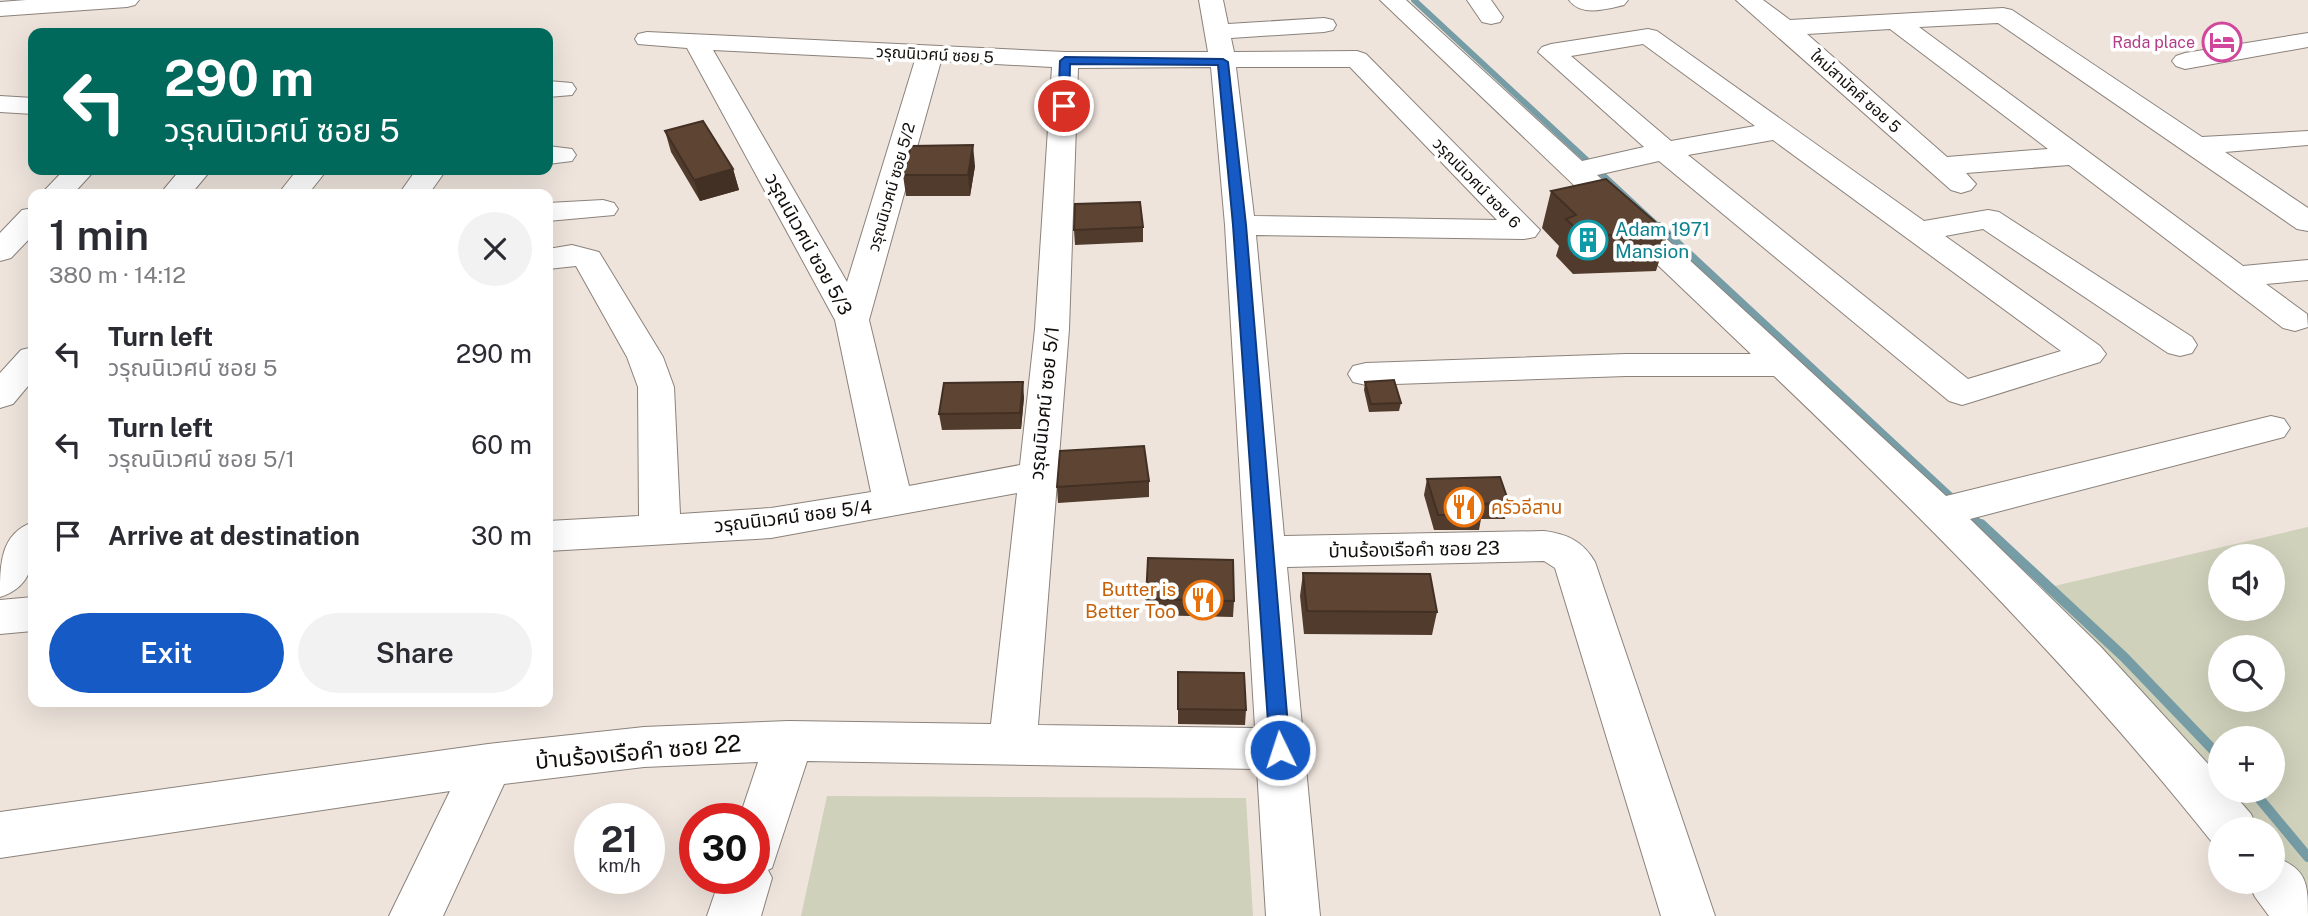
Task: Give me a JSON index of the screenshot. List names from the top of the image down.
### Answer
{
  "streets": {
    "street": [
      "วรุณนิเวศน์ ซอย 5",
      "ใหม่สามัคคี ซอย 5",
      "วรุณนิเวศน์ ซอย 6",
      "วรุณนิเวศน์ ซอย 5/2",
      "วรุณนิเวศน์ ซอย 5/3",
      "วรุณนิเวศน์ ซอย 5/1",
      "วรุณนิเวศน์ ซอย 5/4",
      "บ้านร้องเรือคำ ซอย 23",
      "บ้านร้องเรือคำ ซอย 22"
    ]
  },
  "crossings": [
    ["วรุณนิเวศน์ ซอย 5", "วรุณนิเวศน์ ซอย 6"],
    ["วรุณนิเวศน์ ซอย 5", "วรุณนิเวศน์ ซอย 5/2"],
    ["วรุณนิเวศน์ ซอย 5", "วรุณนิเวศน์ ซอย 5/3"],
    ["วรุณนิเวศน์ ซอย 5", "วรุณนิเวศน์ ซอย 5/1"],
    ["วรุณนิเวศน์ ซอย 5/2", "วรุณนิเวศน์ ซอย 5/3"],
    ["วรุณนิเวศน์ ซอย 5/3", "วรุณนิเวศน์ ซอย 5/4"],
    ["วรุณนิเวศน์ ซอย 5/1", "วรุณนิเวศน์ ซอย 5/4"],
    ["วรุณนิเวศน์ ซอย 5/1", "บ้านร้องเรือคำ ซอย 22"]
  ],
  "places": {
    "hotel": ["Rada place"],
    "building": ["Adam 1971 Mansion"],
    "restaurant": ["ครัวอีสาน", "Butter is Better Too"]
  },
  "page": {
    "turn": ["290 m", "วรุณนิเวศน์ ซอย 5"],
    "heading": ["1 min", "380 m · 14:12"],
    "list": [
      {
        "name": "Turn left",
        "note": "วรุณนิเวศน์ ซอย 5",
        "value": "290 m"
      },
      {
        "name": "Turn left",
        "note": "วรุณนิเวศน์ ซอย 5/1",
        "value": "60 m"
      },
      {
        "name": "Arrive at destination",
        "value": "30 m"
      }
    ],
    "map_buttons": ["+", "−"],
    "buttons": ["Exit", "Share"],
    "speed": "21 km/h",
    "limit": "30"
  }
}
